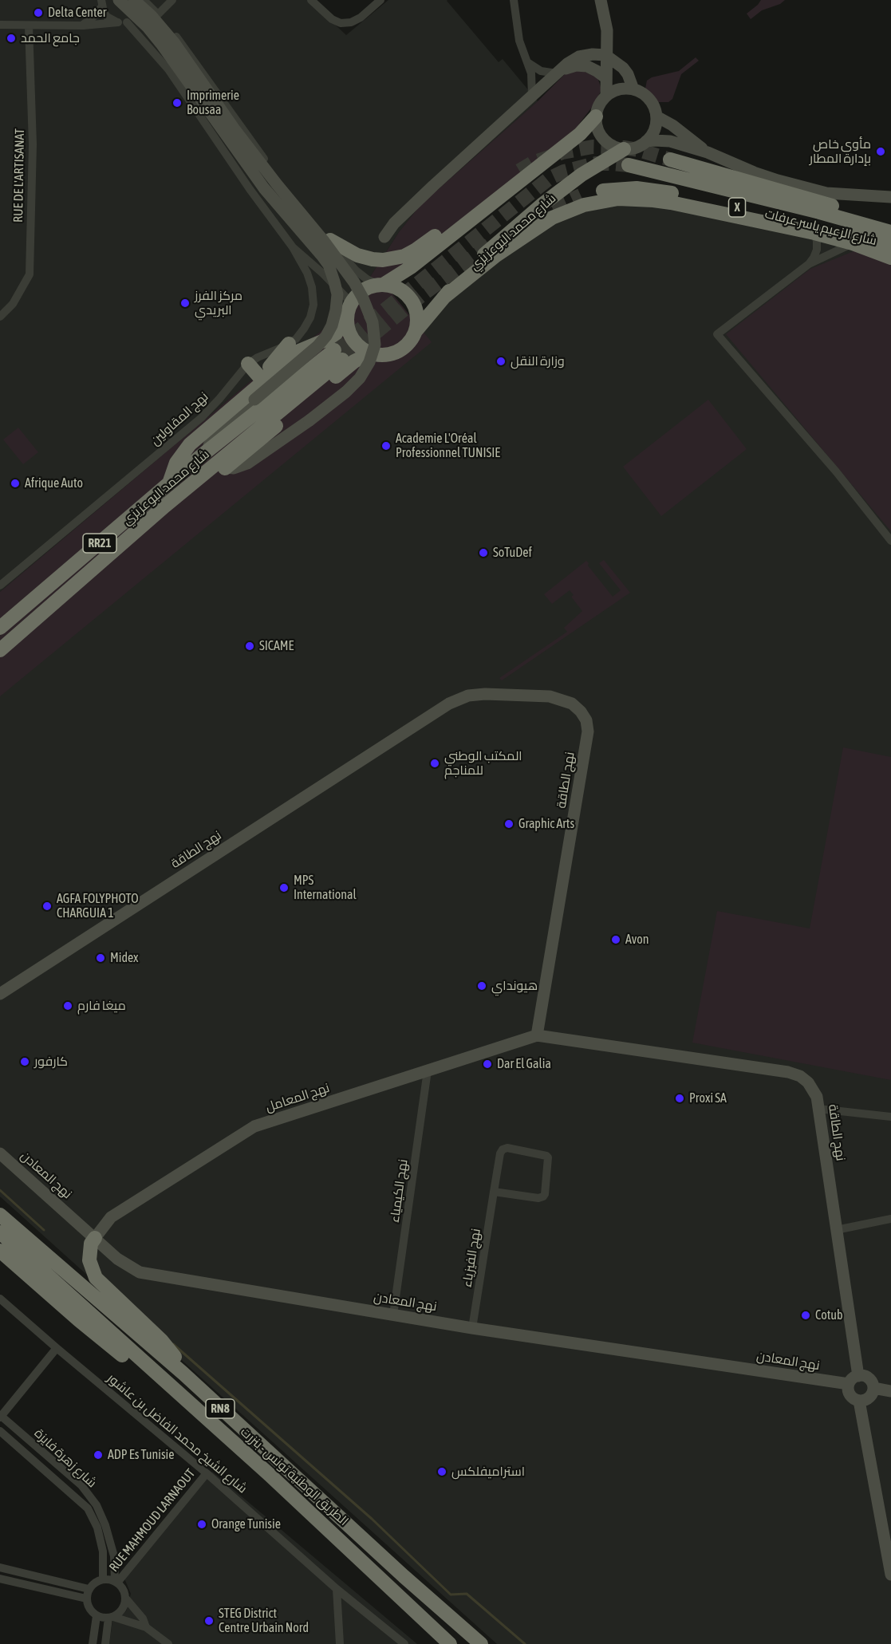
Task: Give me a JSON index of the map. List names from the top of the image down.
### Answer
{
  "streets": {
    "highway": [
      "X",
      "شارع الزعيم ياسر عرفات",
      "شارع محمد البوعزيزي",
      "RR21",
      "RN8",
      "الطريق الوطنية تونس - بنزرت"
    ],
    "street": [
      "RUE DE L'ARTISANAT",
      "نهج المقاولين",
      "نهج الطاقة",
      "نهج المعامل",
      "نهج المعادن",
      "نهج الكيمياء",
      "نهج الفيزياء",
      "شارع الشيخ محمد الفاضل بن عاشور",
      "شارع زهرة فايزة",
      "RUE MAHMOUD LARNAOUT"
    ]
  },
  "crossings": [
    ["نهج الطاقة", "نهج المعامل"],
    ["نهج الطاقة", "نهج المعادن"],
    ["نهج المعامل", "نهج المعادن"],
    ["نهج المعامل", "نهج الكيمياء"],
    ["نهج المعادن", "نهج الكيمياء"],
    ["نهج المعادن", "نهج الفيزياء"],
    ["RN8", "الطريق الوطنية تونس - بنزرت"],
    ["شارع الشيخ محمد الفاضل بن عاشور", "RUE MAHMOUD LARNAOUT"],
    ["شارع زهرة فايزة", "RUE MAHMOUD LARNAOUT"]
  ],
  "places": [
    "Delta Center",
    "جامع الحمد",
    "Imprimerie Bousaa",
    "مأوى خاص بإدارة المطار",
    "مركز الفرز البريدي",
    "وزارة النقل",
    "Academie L'Oréal Professionnel TUNISIE",
    "Afrique Auto",
    "SoTuDef",
    "SICAME",
    "المكتب الوطني للمناجم",
    "Graphic Arts",
    "MPS International",
    "AGFA FOLYPHOTO CHARGUIA 1",
    "Avon",
    "Midex",
    "هيونداي",
    "ميغا فارم",
    "كارفور",
    "Dar El Galia",
    "Proxi SA",
    "Cotub",
    "ADP Es Tunisie",
    "استراميفلكس",
    "Orange Tunisie",
    "STEG District Centre Urbain Nord"
  ]
}
